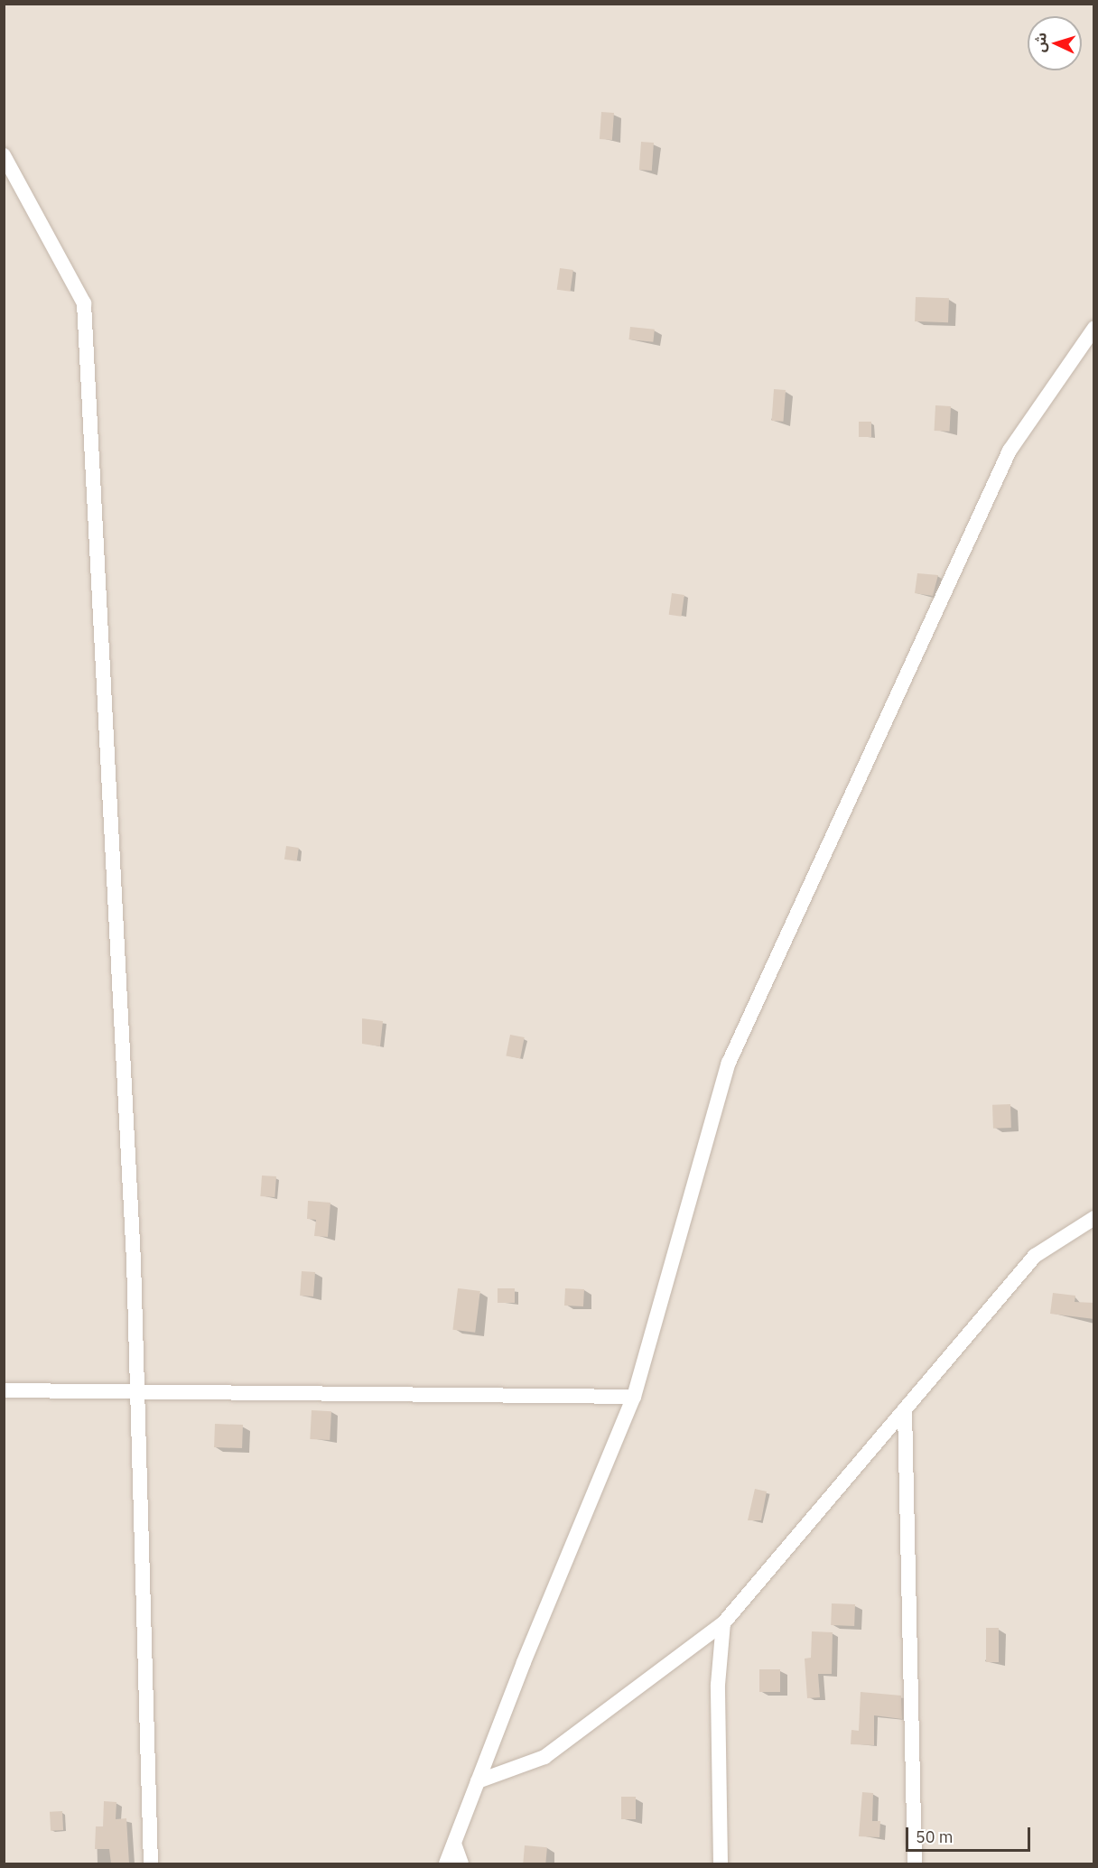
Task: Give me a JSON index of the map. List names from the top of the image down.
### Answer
{
  "scale_bar": "50 m",
  "north": "left"
}
